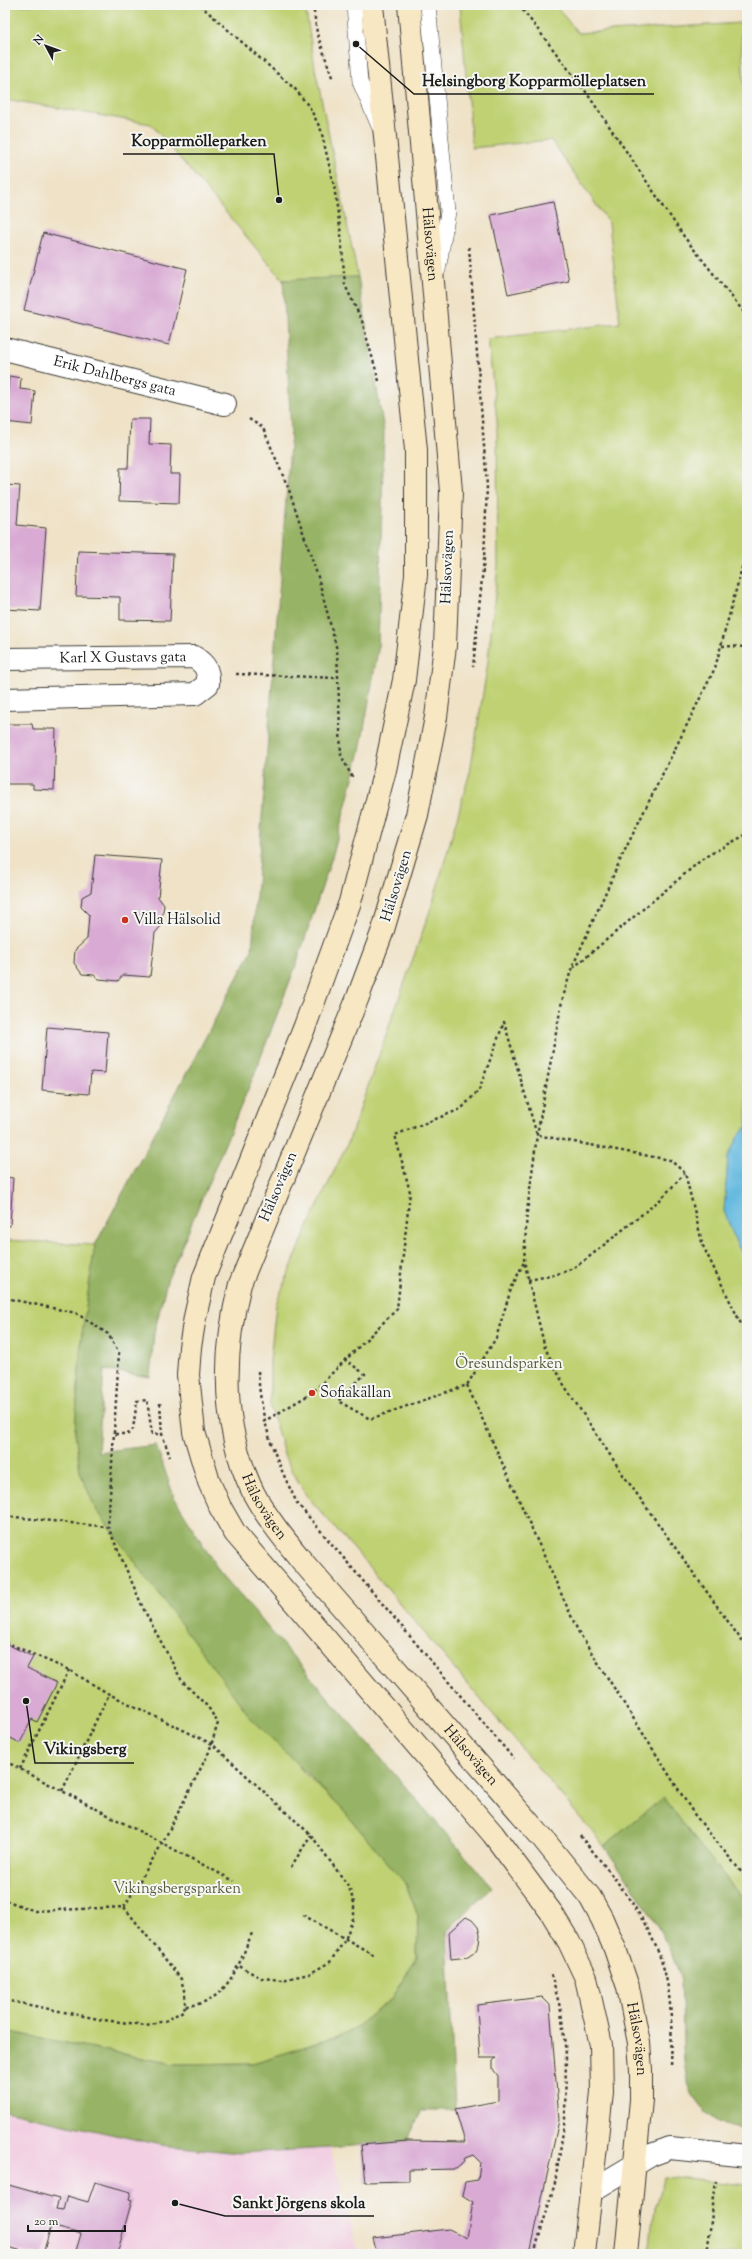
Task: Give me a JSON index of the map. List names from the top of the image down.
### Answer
{
  "streets": {
    "main road": ["Hälsovägen"],
    "street": ["Erik Dahlbergs gata", "Karl X Gustavs gata"]
  },
  "parks": ["Öresundsparken", "Vikingsbergsparken"],
  "places": [
    "Helsingborg Kopparmölleplatsen",
    "Kopparmölleparken",
    "Villa Hälsolid",
    "Sofiakällan",
    "Vikingsberg",
    "Sankt Jörgens skola"
  ],
  "scale_bar": "20 m",
  "north": "top left"
}
